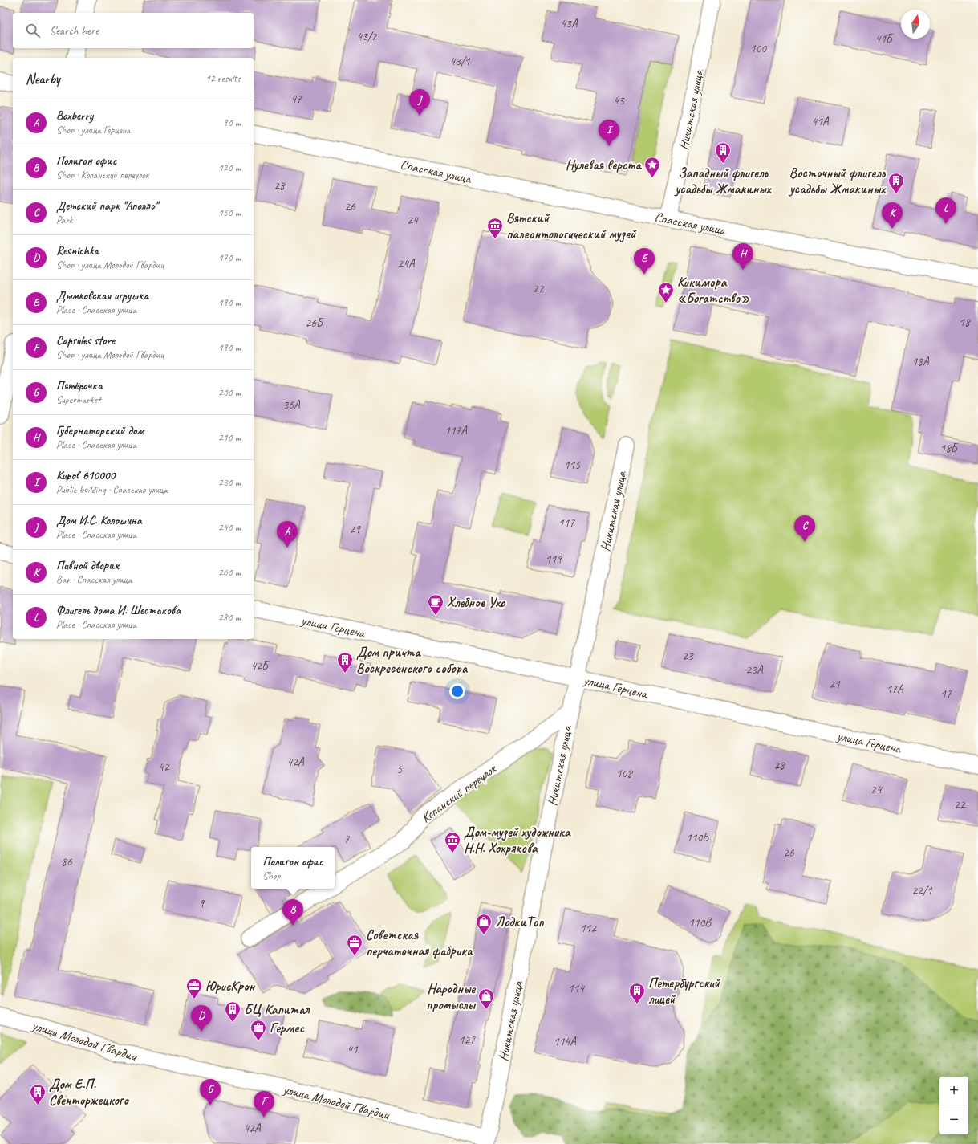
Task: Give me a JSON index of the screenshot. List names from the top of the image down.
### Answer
{
  "streets": {
    "street": [
      "Никитская улица",
      "Спасская улица",
      "улица Герцена",
      "Копанский переулок",
      "улица Молодой Гвардии"
    ]
  },
  "crossings": [
    ["Никитская улица", "Спасская улица"],
    ["Никитская улица", "улица Герцена"],
    ["Никитская улица", "Копанский переулок"],
    ["Никитская улица", "улица Молодой Гвардии"]
  ],
  "places": {
    "building": [
      "Западный флигель усадьбы Жмакиных",
      "Восточный флигель усадьбы Жмакиных",
      "Дом причта Воскресенского собора",
      "Петербургский лицей",
      "БЦ Капитал",
      "Дом Е.П. Свенторжецкого"
    ],
    "place": ["Нулевая верста", "Кикимора «Богатство»"],
    "museum": ["Вятский палеонтологический музей", "Дом-музей художника Н.Н. Хохрякова"],
    "cafe": ["Хлебное Ухо"],
    "shop": ["ЛодкиТоп", "Народные промыслы"],
    "office": ["Советская перчаточная фабрика", "ЮрисКрон", "Гермес"]
  },
  "house_numbers": [
    "43А",
    "43/2",
    "41Б",
    "100",
    "43/1",
    "47",
    "43",
    "41А",
    "28",
    "26",
    "24",
    "24А",
    "22",
    "18",
    "26Б",
    "18А",
    "35А",
    "117А",
    "18Б",
    "115",
    "117",
    "29",
    "119",
    "23",
    "42Б",
    "23А",
    "21",
    "17А",
    "17",
    "42А",
    "28",
    "42",
    "5",
    "108",
    "24",
    "22",
    "110Б",
    "7",
    "26",
    "86",
    "22/1",
    "9",
    "110В",
    "112",
    "114",
    "127",
    "114А",
    "41",
    "42А"
  ],
  "north": "top",
  "page": {
    "search": "Search here",
    "heading": ["Nearby", "12 results"],
    "pins": [
      "J",
      "I",
      "L",
      "K",
      "H",
      "E",
      "C",
      "A",
      "B",
      "D",
      "G",
      "F"
    ],
    "list": [
      {
        "mark": "A",
        "name": "Boxberry",
        "note": "Shop · улица Герцена",
        "value": "90 m"
      },
      {
        "mark": "B",
        "name": "Полигон офис",
        "note": "Shop · Копанский переулок",
        "value": "120 m"
      },
      {
        "mark": "C",
        "name": "Детский парк \"Аполло\"",
        "note": "Park",
        "value": "150 m"
      },
      {
        "mark": "D",
        "name": "Resnichka",
        "note": "Shop · улица Молодой Гвардии",
        "value": "170 m"
      },
      {
        "mark": "E",
        "name": "Дымковская игрушка",
        "note": "Place · Спасская улица",
        "value": "190 m"
      },
      {
        "mark": "F",
        "name": "Capsules store",
        "note": "Shop · улица Молодой Гвардии",
        "value": "190 m"
      },
      {
        "mark": "G",
        "name": "Пятёрочка",
        "note": "Supermarket",
        "value": "200 m"
      },
      {
        "mark": "H",
        "name": "Губернаторский дом",
        "note": "Place · Спасская улица",
        "value": "210 m"
      },
      {
        "mark": "I",
        "name": "Киров 610000",
        "note": "Public building · Спасская улица",
        "value": "230 m"
      },
      {
        "mark": "J",
        "name": "Дом И.С. Колошина",
        "note": "Place · Спасская улица",
        "value": "240 m"
      },
      {
        "mark": "K",
        "name": "Пивной дворик",
        "note": "Bar · Спасская улица",
        "value": "260 m"
      },
      {
        "mark": "L",
        "name": "Флигель дома И. Шестакова",
        "note": "Place · Спасская улица",
        "value": "280 m"
      }
    ],
    "popup": ["Полигон офис", "Shop"],
    "map_buttons": ["+", "−"]
  }
}
